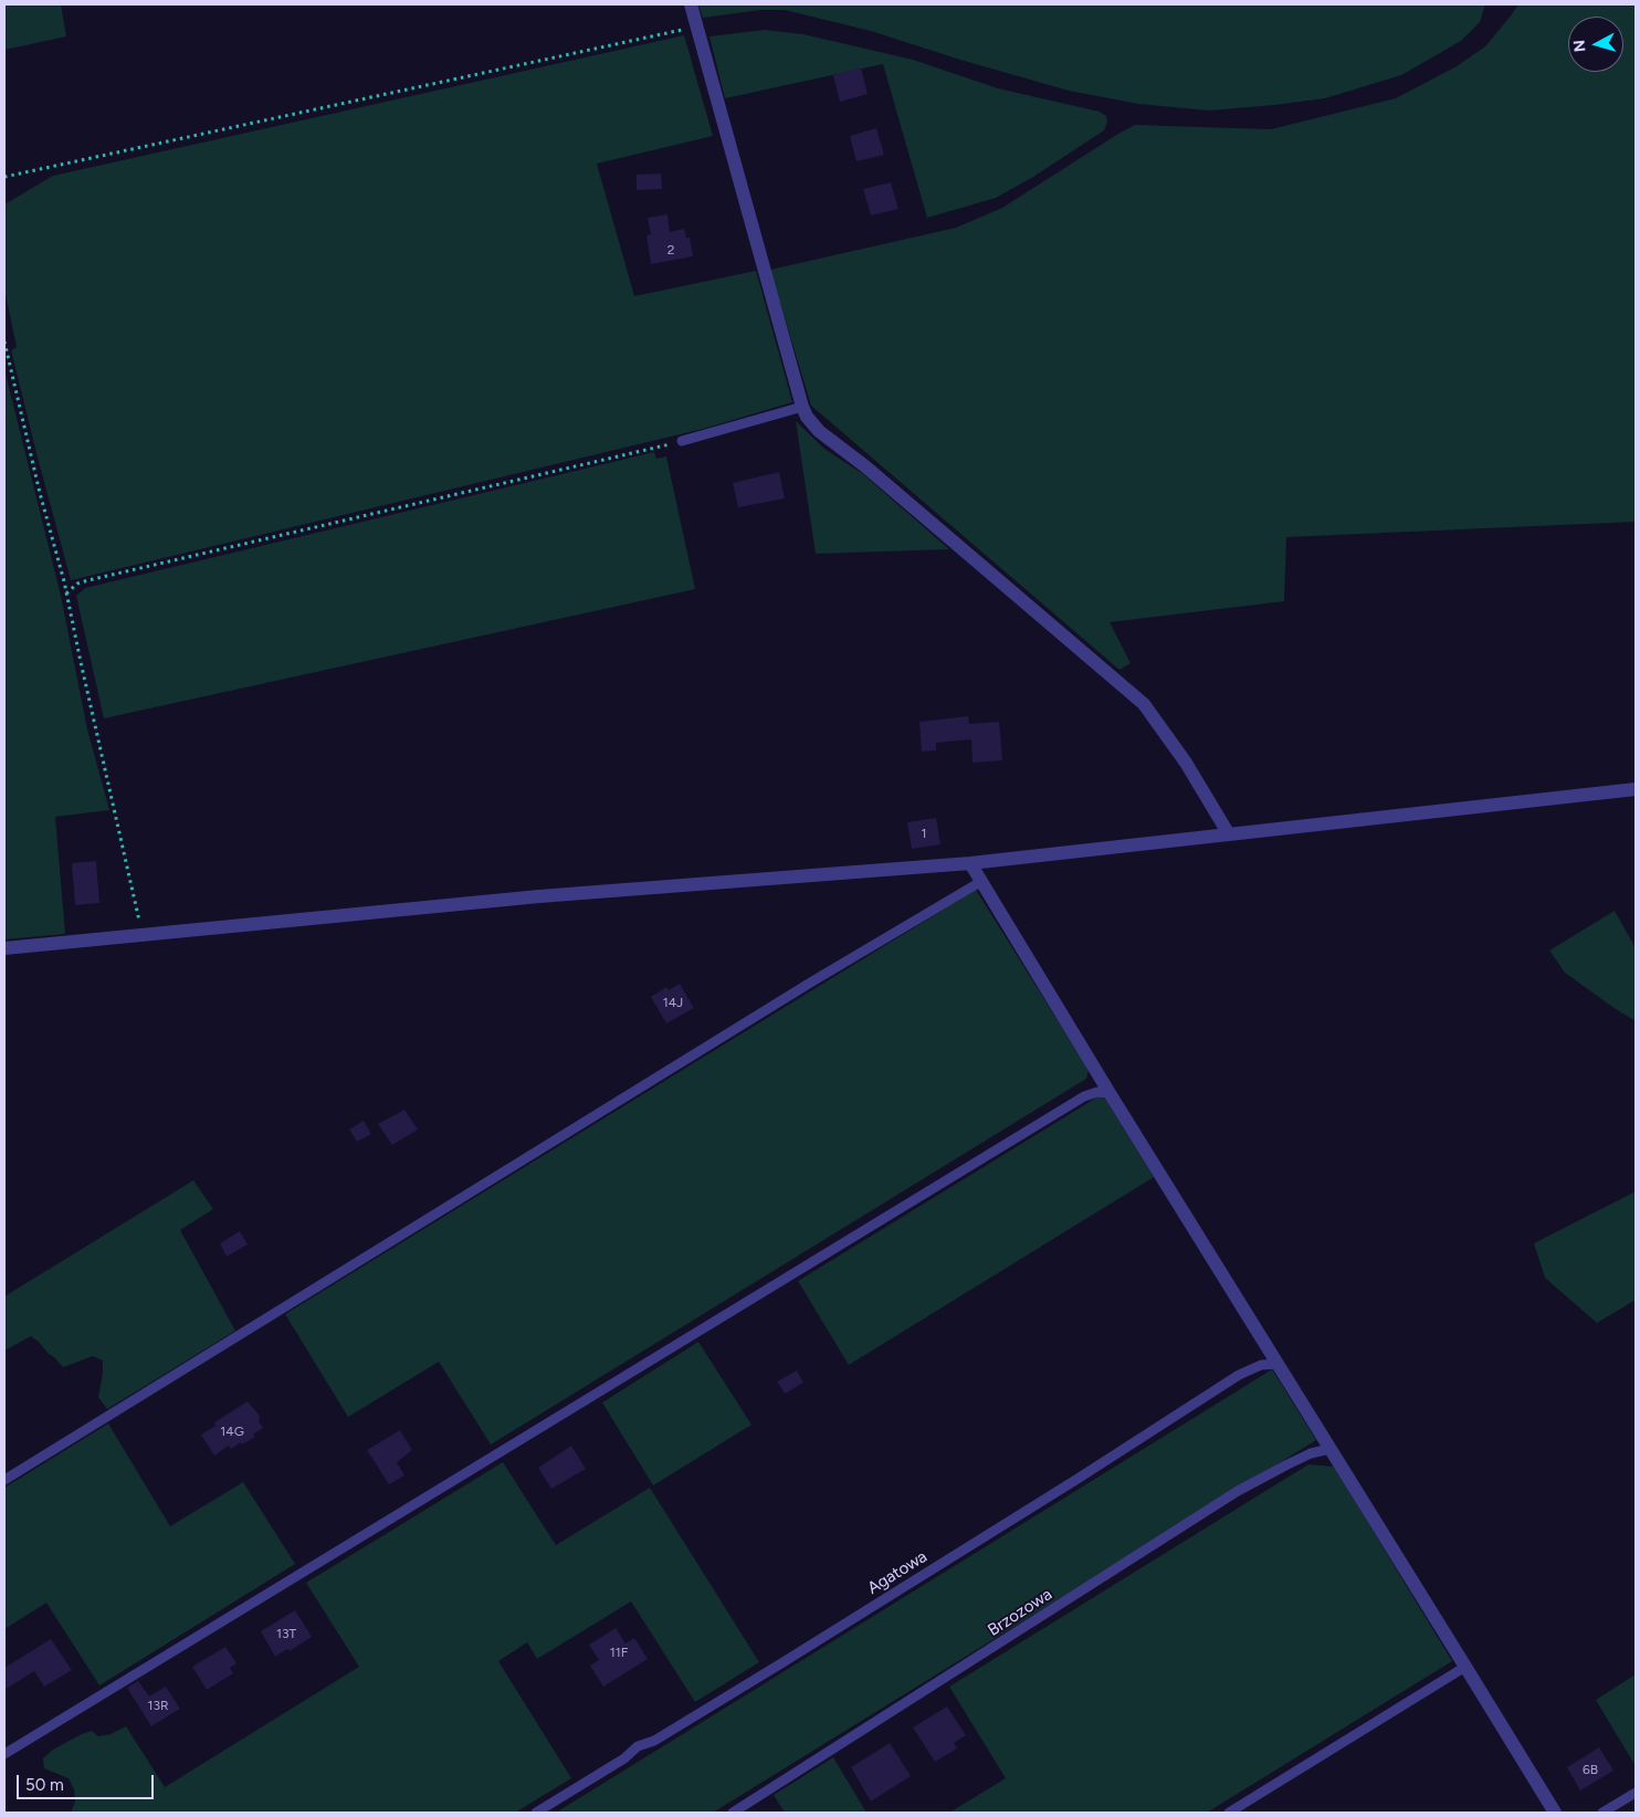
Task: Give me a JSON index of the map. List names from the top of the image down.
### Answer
{
  "streets": {
    "lane": ["Agatowa", "Brzozowa"]
  },
  "house_numbers": [
    "2",
    "1",
    "14J",
    "14G",
    "13T",
    "11F",
    "13R",
    "6B"
  ],
  "scale_bar": "50 m",
  "north": "left"
}
